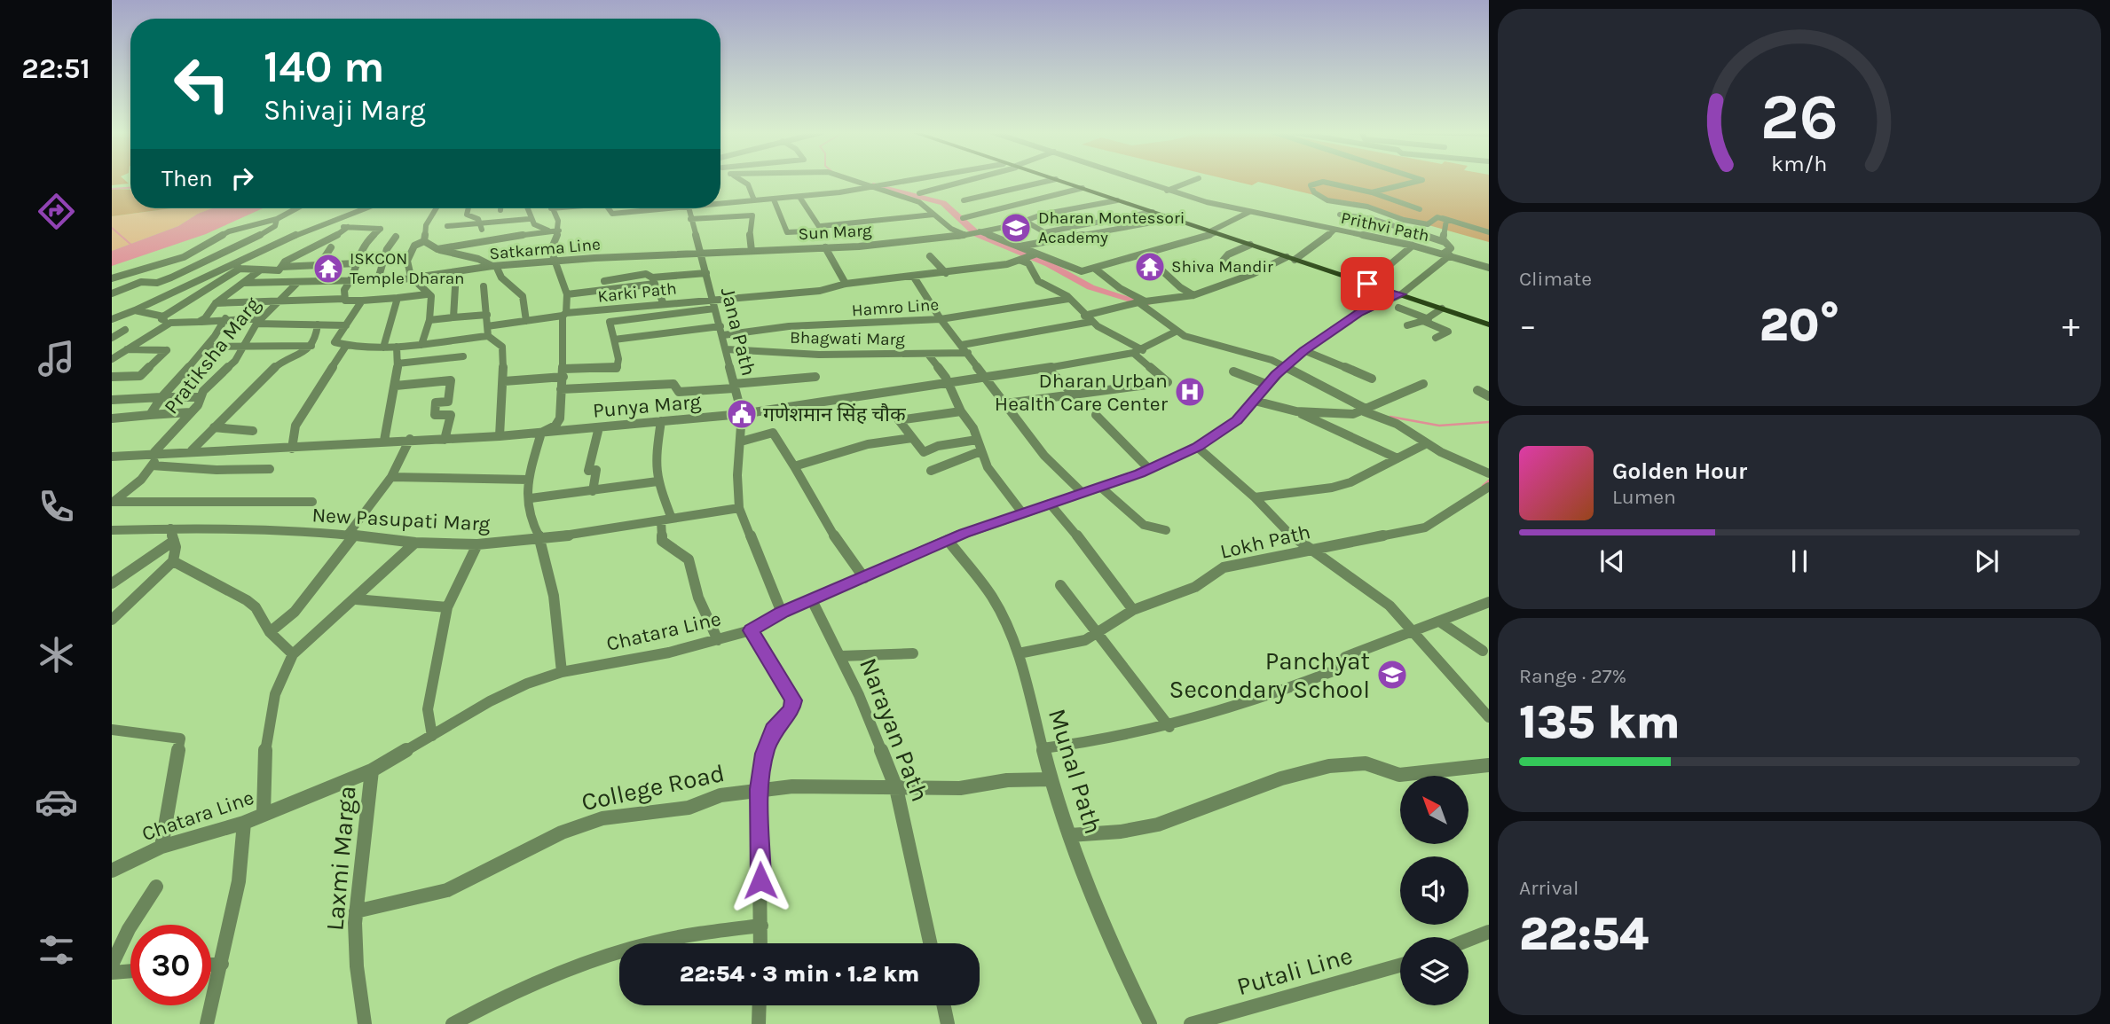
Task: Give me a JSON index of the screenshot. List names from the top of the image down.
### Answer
{
  "streets": {
    "street": [
      "Prithvi Path",
      "Sun Marg",
      "Satkarma Line",
      "Karki Path",
      "Hamro Line",
      "Jana Path",
      "Bhagwati Marg",
      "Pratiksha Marg",
      "Punya Marg",
      "New Pasupati Marg",
      "Lokh Path",
      "Chatara Line",
      "Narayan Path",
      "Munal Path",
      "College Road",
      "Laxmi Marga",
      "Putali Line"
    ]
  },
  "crossings": [
    ["Prithvi Path", "Chatara Line"],
    ["Sun Marg", "Satkarma Line"],
    ["Sun Marg", "Jana Path"],
    ["Satkarma Line", "Jana Path"],
    ["Satkarma Line", "Pratiksha Marg"],
    ["Karki Path", "Jana Path"],
    ["Hamro Line", "Jana Path"],
    ["Jana Path", "Bhagwati Marg"],
    ["Jana Path", "Punya Marg"],
    ["Jana Path", "New Pasupati Marg"],
    ["Jana Path", "Chatara Line"],
    ["Pratiksha Marg", "Punya Marg"],
    ["Lokh Path", "Munal Path"],
    ["Chatara Line", "Narayan Path"],
    ["Chatara Line", "Munal Path"],
    ["Chatara Line", "Laxmi Marga"],
    ["Narayan Path", "College Road"],
    ["Munal Path", "College Road"],
    ["College Road", "Laxmi Marga"]
  ],
  "places": {
    "school or university": ["Dharan Montessori Academy", "Panchyat Secondary School"],
    "temple": ["Shiva Mandir", "ISKCON Temple Dharan"],
    "hospital": ["Dharan Urban Health Care Center"],
    "public building": ["गणेशमान सिंह चौक"]
  },
  "north": "top left",
  "page": {
    "tabs": "22:51",
    "turn": ["140 m", "Shivaji Marg"],
    "then": "Then",
    "tile": [
      "Climate",
      ["Range · 27%", "135 km"],
      ["Arrival", "22:54"]
    ],
    "heat": ["−", "20°", "+"],
    "song": ["Golden Hour", "Lumen"],
    "limit": "30",
    "trip": "22:54 · 3 min · 1.2 km",
    "gauge": ["26", "km/h"]
  }
}
